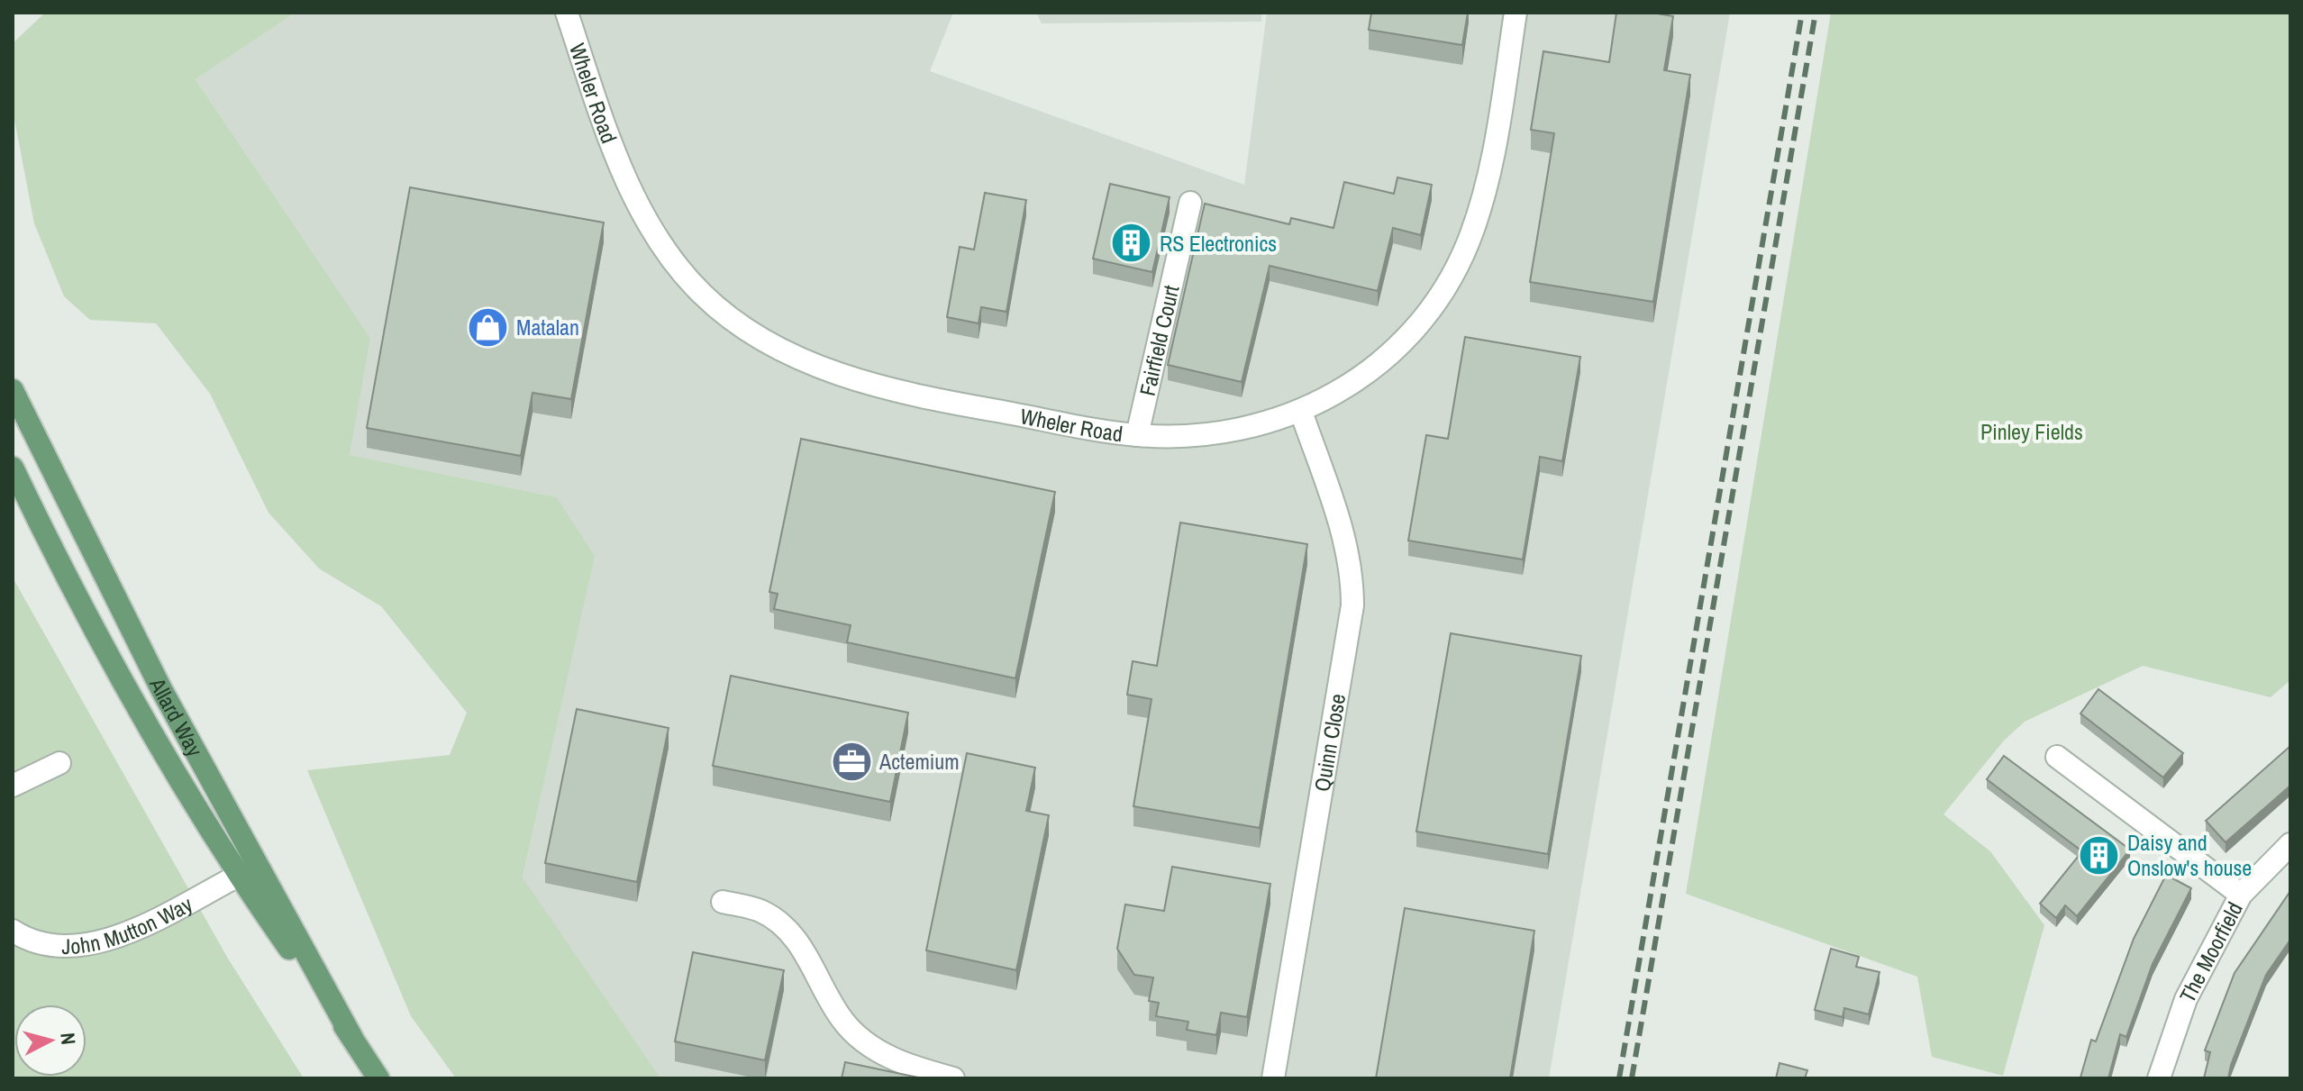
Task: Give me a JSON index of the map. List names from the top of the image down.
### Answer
{
  "streets": {
    "main road": ["Allard Way"],
    "street": [
      "Wheler Road",
      "Fairfield Court",
      "Quinn Close",
      "John Mutton Way",
      "The Moorfield"
    ]
  },
  "crossings": [
    ["Wheler Road", "Fairfield Court"],
    ["Wheler Road", "Quinn Close"],
    ["Allard Way", "John Mutton Way"]
  ],
  "parks": ["Pinley Fields"],
  "places": {
    "building": ["RS Electronics", "Daisy and Onslow's house"],
    "shop": ["Matalan"],
    "office": ["Actemium"]
  },
  "north": "right"
}
